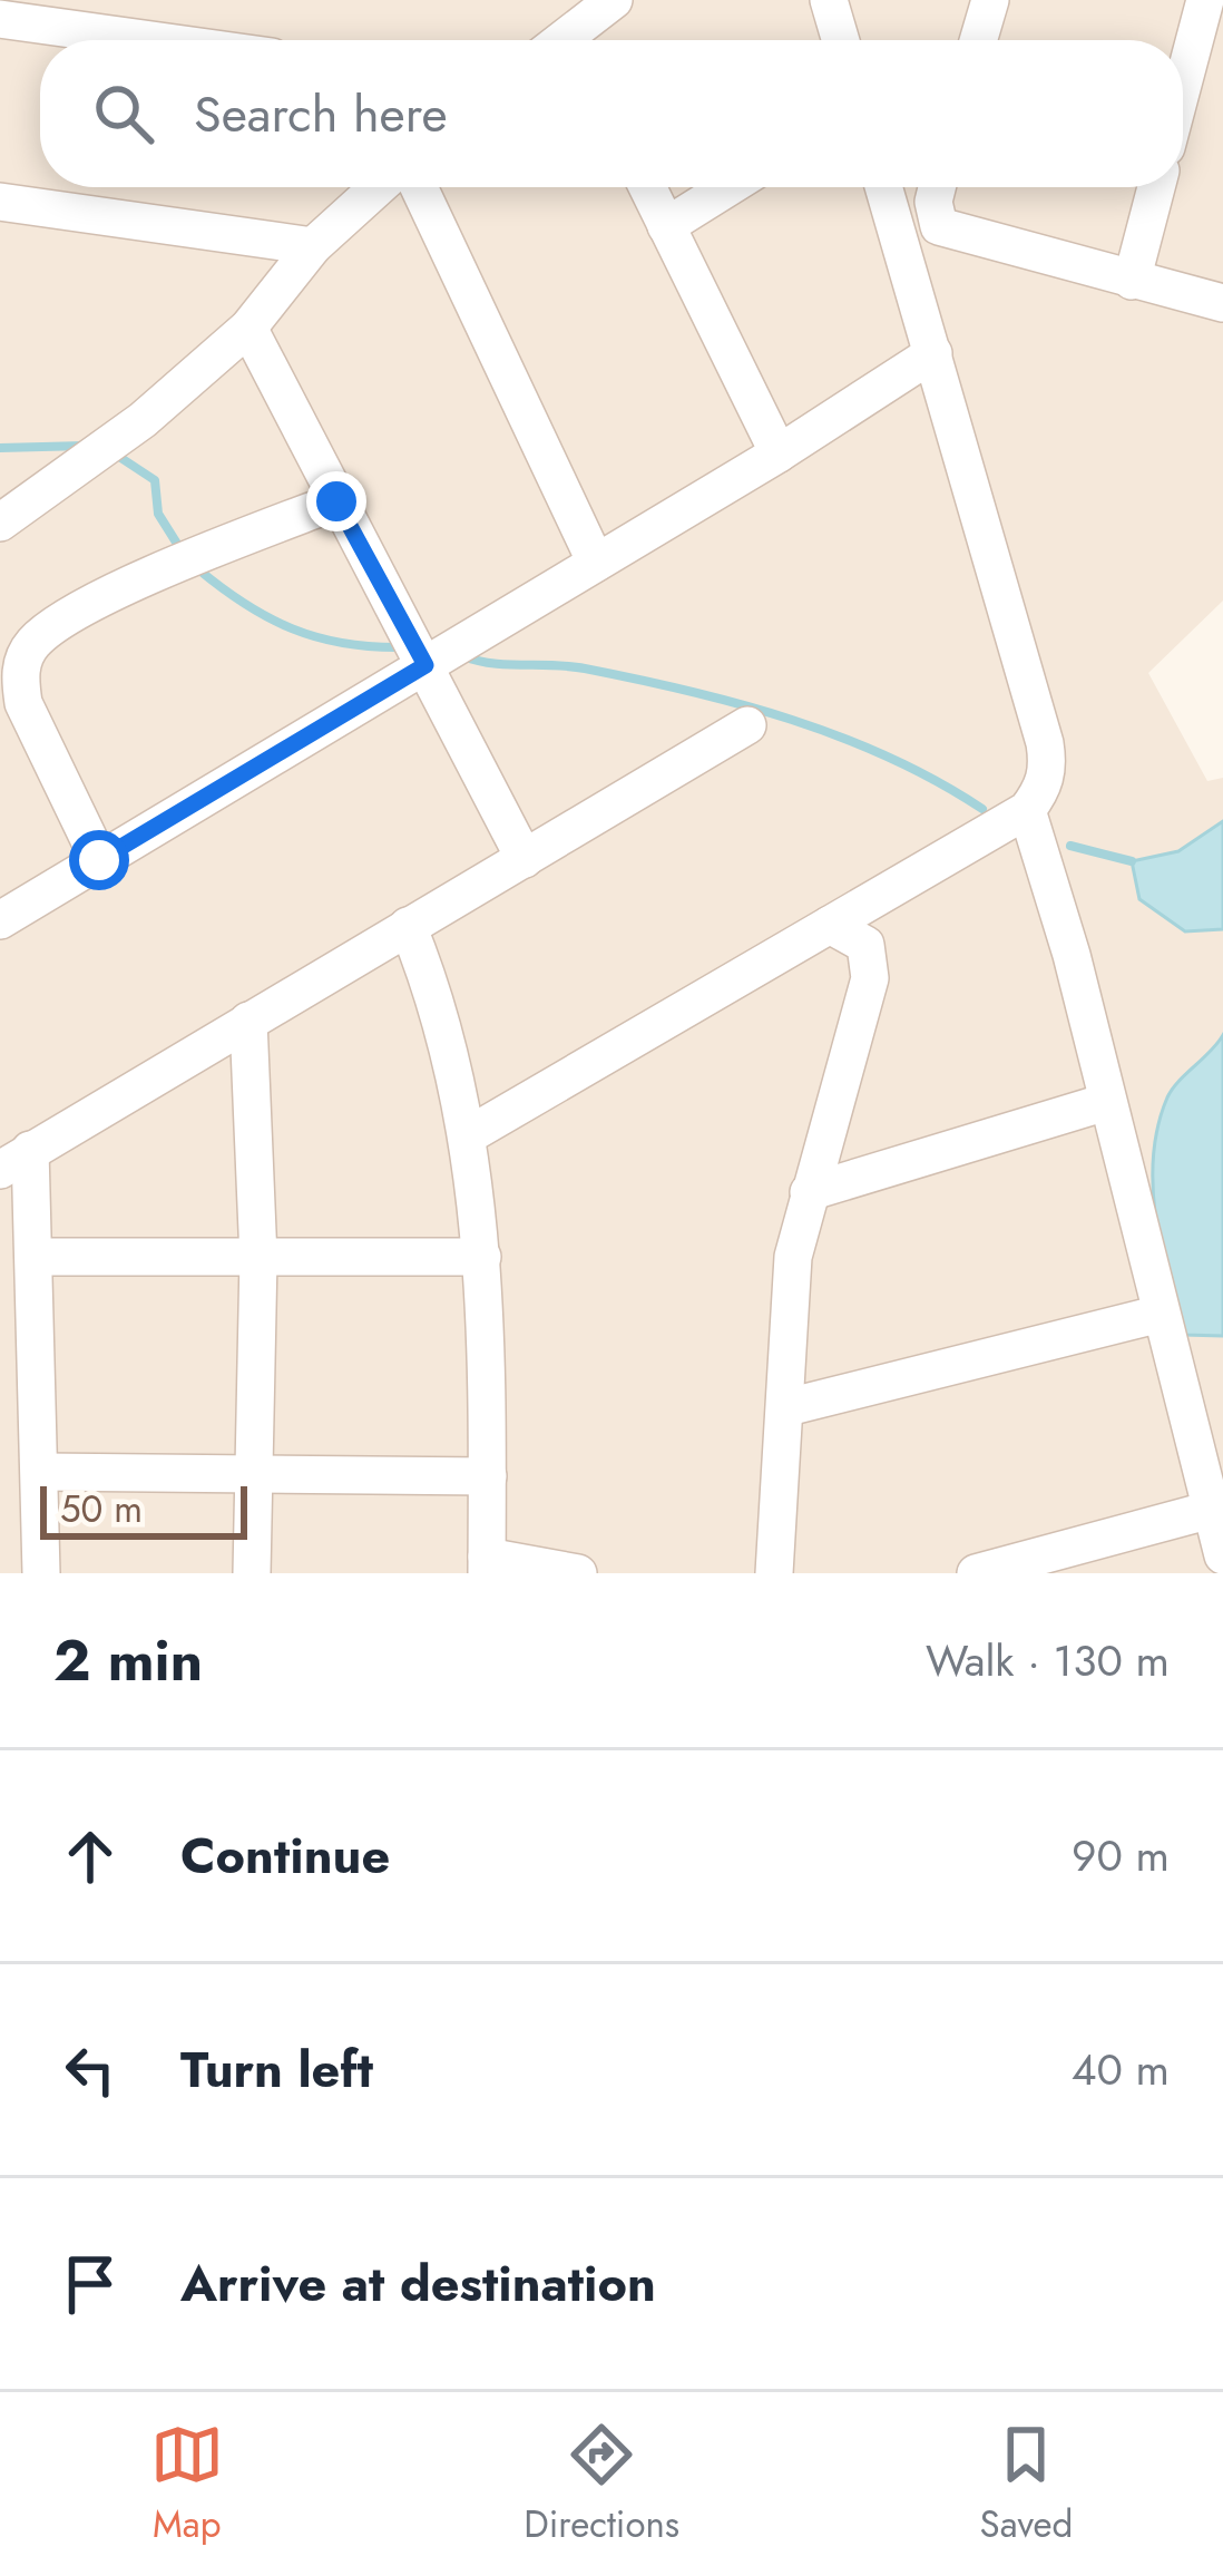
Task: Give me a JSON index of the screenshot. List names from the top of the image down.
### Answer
{
  "scale_bar": "50 m",
  "page": {
    "search": "Search here",
    "scale": "50 m",
    "heading": ["2 min", "Walk · 130 m"],
    "list": [
      ["Continue", "90 m"],
      ["Turn left", "40 m"],
      "Arrive at destination"
    ],
    "nav": ["Map", "Directions", "Saved"]
  }
}
